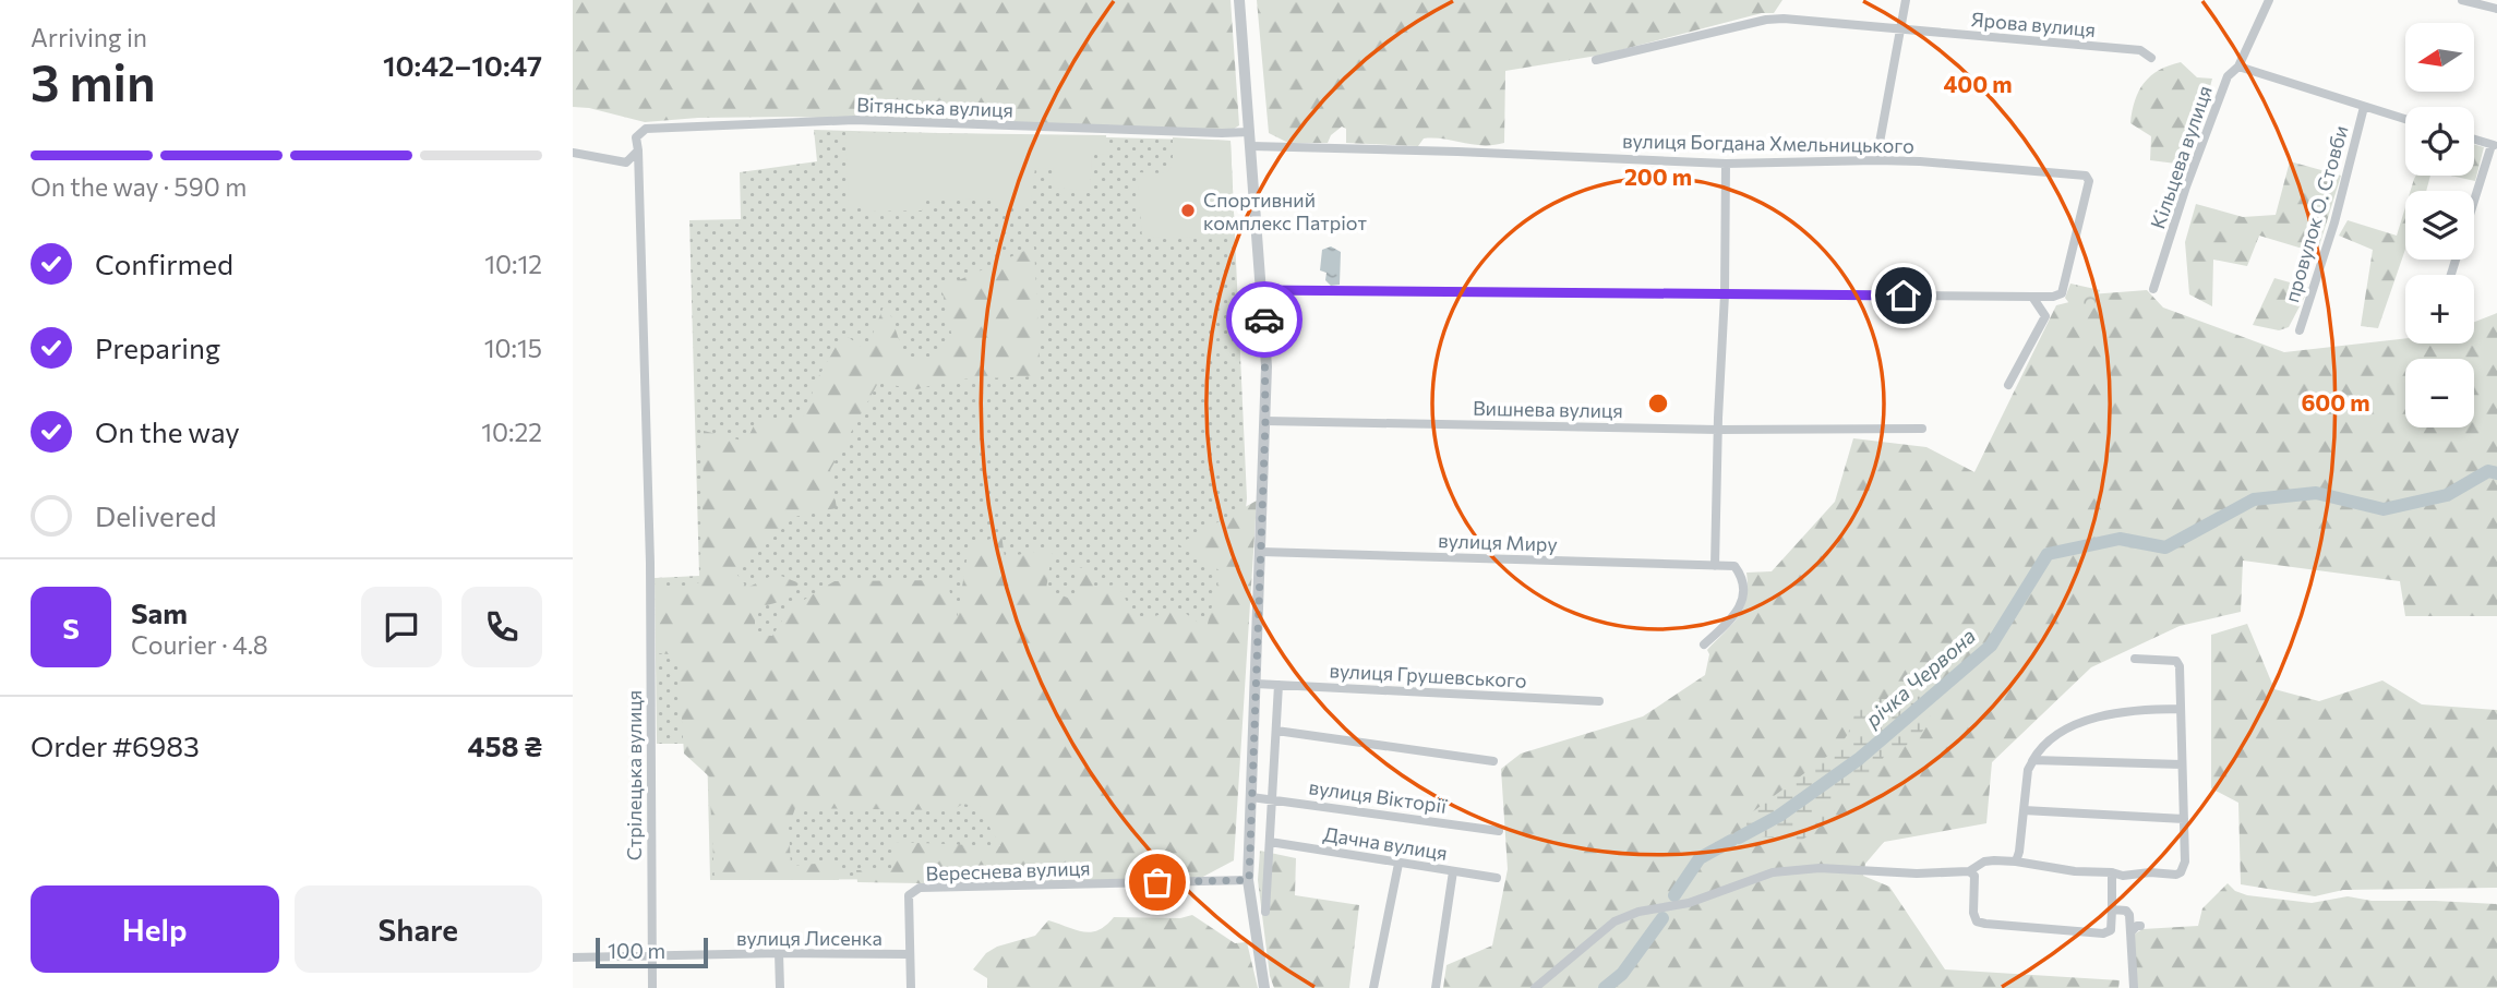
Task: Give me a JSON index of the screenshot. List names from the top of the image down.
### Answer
{
  "streets": {
    "street": [
      "Ярова вулиця",
      "Вітянська вулиця",
      "вулиця Богдана Хмельницького",
      "Кільцева вулиця",
      "провулок О. Стовби",
      "Вишнева вулиця",
      "вулиця Миру",
      "вулиця Грушевського",
      "Стрілецька вулиця",
      "вулиця Вікторії",
      "Дачна вулиця",
      "Вереснева вулиця",
      "вулиця Лисенка"
    ]
  },
  "crossings": [
    ["Вітянська вулиця", "Стрілецька вулиця"],
    ["Стрілецька вулиця", "вулиця Лисенка"],
    ["Вереснева вулиця", "вулиця Лисенка"]
  ],
  "water": ["річка Червона"],
  "places": ["Спортивний комплекс Патріот"],
  "scale_bar": "100 m",
  "north": "left",
  "page": {
    "heading": ["3 min", "Arriving in", "10:42–10:47"],
    "panel": [
      "Sam",
      "Courier · 4.8",
      "Order #6983",
      "458 ₴"
    ],
    "map_buttons": ["+", "−"],
    "bar": "On the way · 590 m",
    "list": [
      ["Confirmed", "10:12"],
      ["Preparing", "10:15"],
      ["On the way", "10:22"],
      "Delivered"
    ],
    "round": "S",
    "buttons": ["Help", "Share"],
    "scale": "100 m"
  },
  "rings": ["400 m", "200 m", "600 m"]
}
